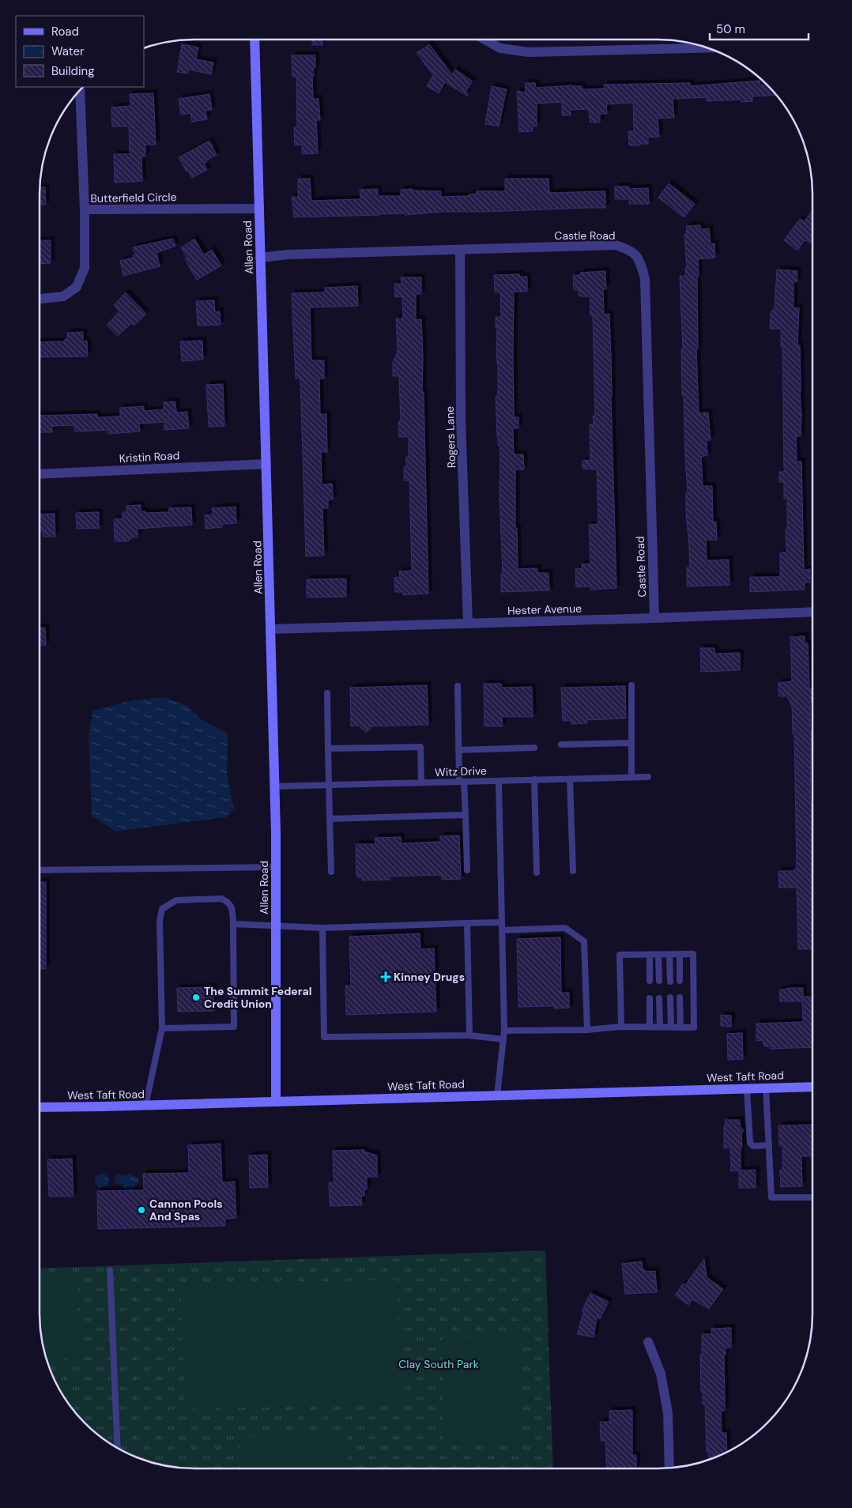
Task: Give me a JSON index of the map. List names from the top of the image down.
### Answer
{
  "streets": {
    "street": [
      "Butterfield Circle",
      "Castle Road",
      "Allen Road",
      "Rogers Lane",
      "Kristin Road",
      "Hester Avenue",
      "West Taft Road"
    ],
    "lane": ["Witz Drive"]
  },
  "crossings": [
    ["Butterfield Circle", "Allen Road"],
    ["Castle Road", "Allen Road"],
    ["Castle Road", "Rogers Lane"],
    ["Castle Road", "Hester Avenue"],
    ["Allen Road", "Kristin Road"],
    ["Allen Road", "Hester Avenue"],
    ["Allen Road", "Witz Drive"],
    ["Allen Road", "West Taft Road"],
    ["Rogers Lane", "Hester Avenue"]
  ],
  "parks": ["Clay South Park"],
  "places": {
    "health": ["Kinney Drugs"],
    "other": ["The Summit Federal Credit Union", "Cannon Pools And Spas"]
  },
  "legend": ["Road", "Water", "Building"],
  "scale_bar": "50 m"
}
